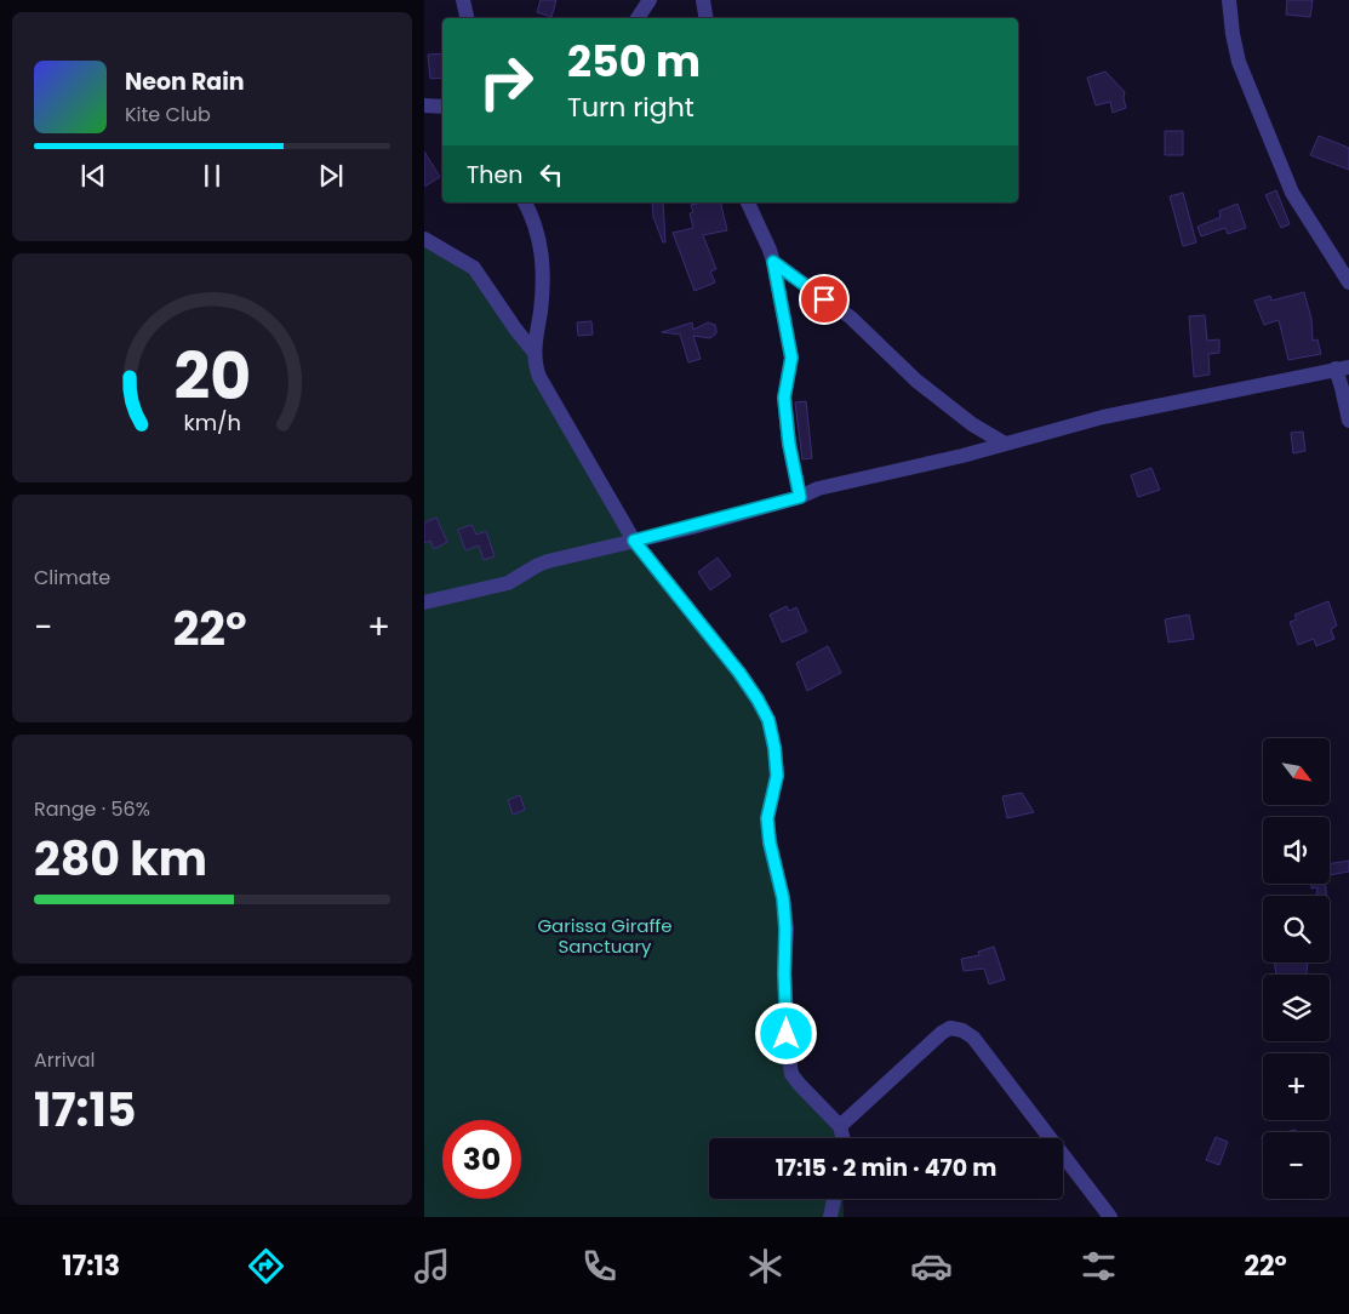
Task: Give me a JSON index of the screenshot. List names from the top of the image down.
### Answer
{
  "parks": ["Garissa Giraffe Sanctuary"],
  "north": "bottom right",
  "page": {
    "turn": ["250 m", "Turn right"],
    "song": ["Neon Rain", "Kite Club"],
    "then": "Then",
    "tile": [
      "Climate",
      ["Range · 56%", "280 km"],
      ["Arrival", "17:15"]
    ],
    "heat": ["−", "22°", "+"],
    "map_buttons": ["+", "−"],
    "limit": "30",
    "trip": "17:15 · 2 min · 470 m",
    "tabs": ["17:13", "22°"],
    "gauge": ["20", "km/h"]
  }
}
